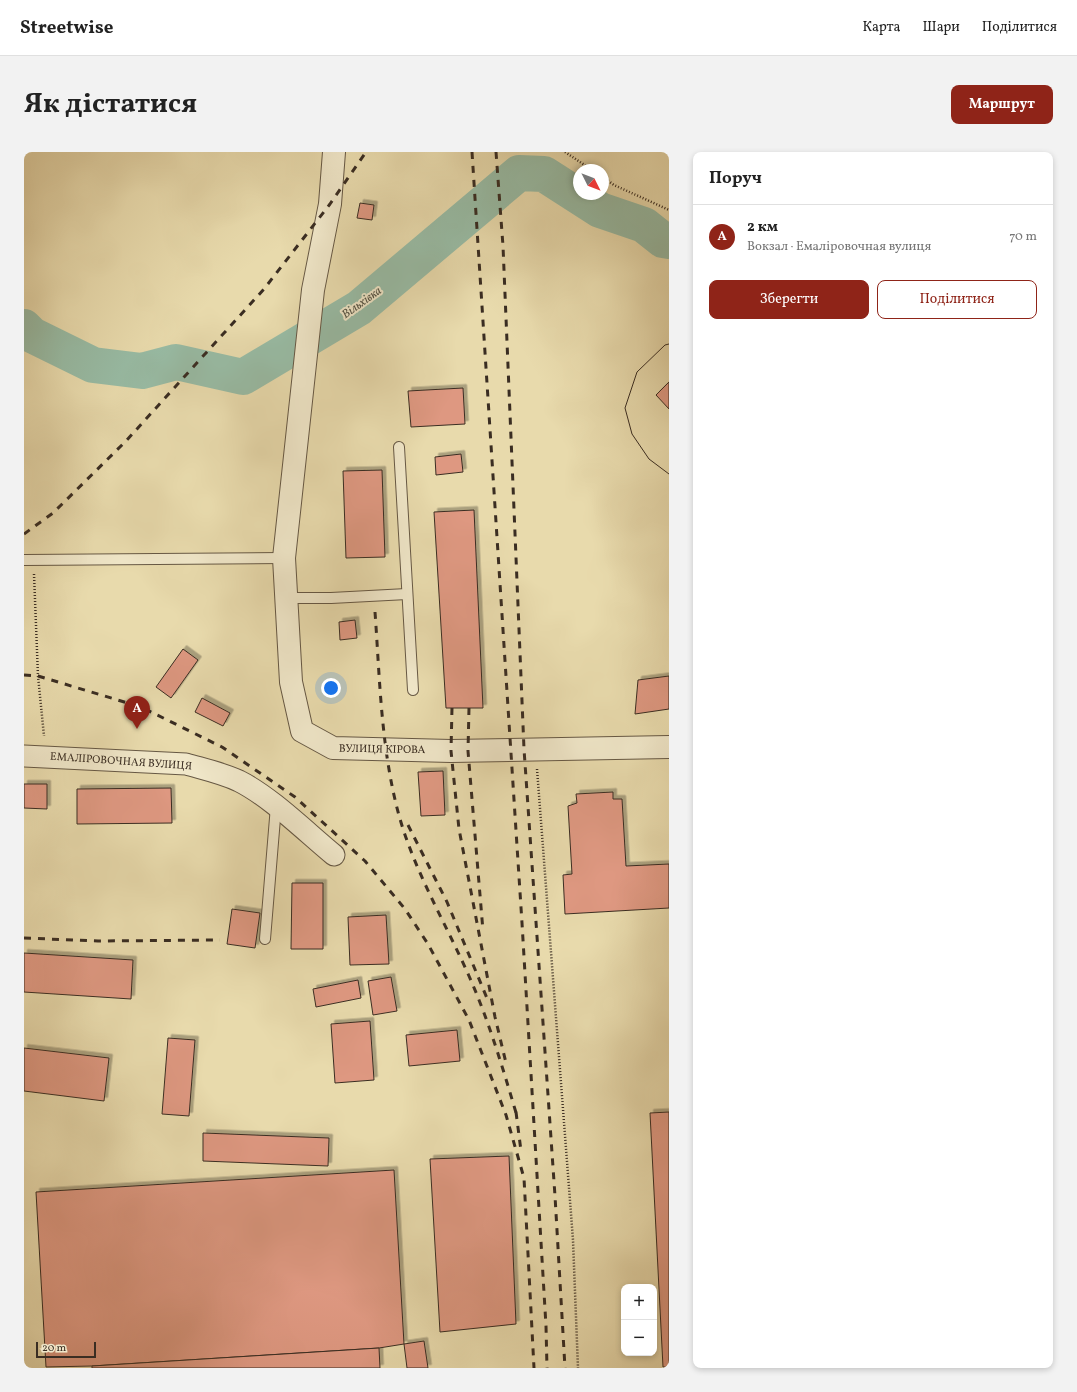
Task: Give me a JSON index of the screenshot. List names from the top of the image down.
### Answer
{
  "streets": {
    "street": ["ВУЛИЦЯ КІРОВА", "ЕМАЛІРОВОЧНАЯ ВУЛИЦЯ"]
  },
  "water": ["Вільхівка"],
  "scale_bar": "20 m",
  "north": "bottom right",
  "page": {
    "header": "Streetwise",
    "nav": ["Карта", "Шари", "Поділитися"],
    "title": "Як дістатися",
    "buttons": [
      "Маршрут",
      ["Зберегти", "Поділитися"]
    ],
    "heading": "Поруч",
    "list": [
      {
        "mark": "A",
        "name": "2 км",
        "note": "Вокзал · Емаліровочная вулиця",
        "value": "70 m"
      }
    ],
    "pins": "A",
    "map_buttons": ["+", "−"],
    "scale": "20 m"
  }
}
